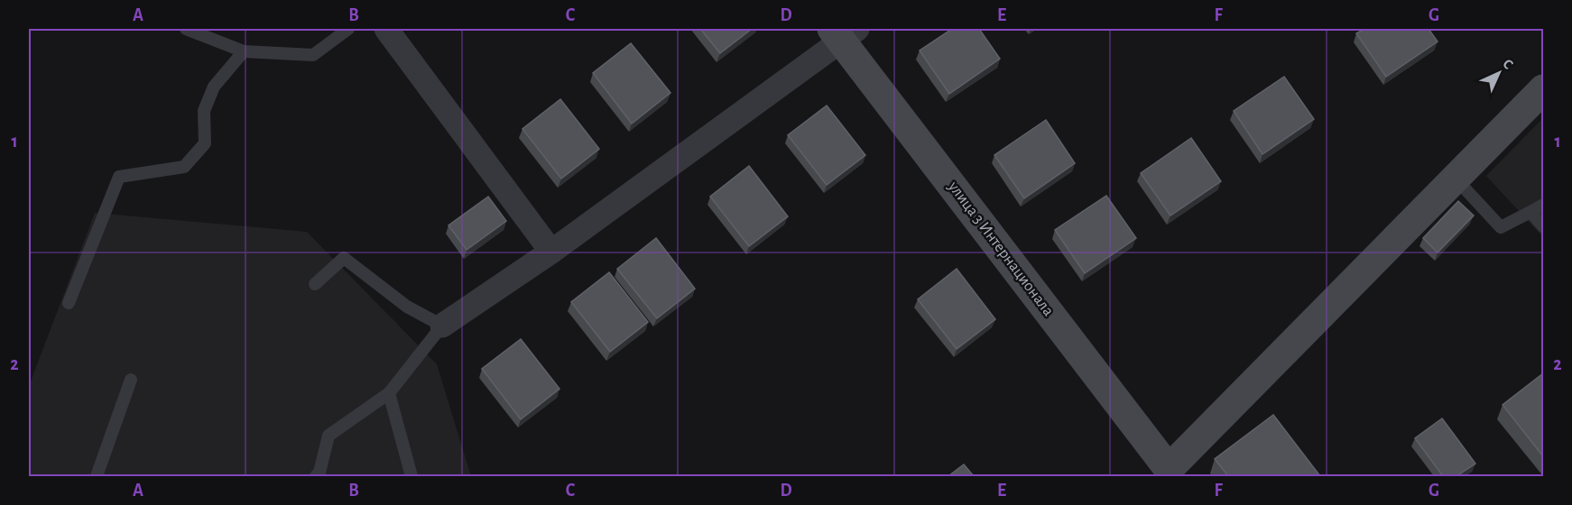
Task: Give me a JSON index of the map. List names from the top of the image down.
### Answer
{
  "streets": {
    "main road": ["улица 3 Интернационала"]
  },
  "north": "top right",
  "grid": {
    "columns": [
      "A",
      "B",
      "C",
      "D",
      "E",
      "F",
      "G"
    ],
    "rows": ["1", "2"]
  }
}
